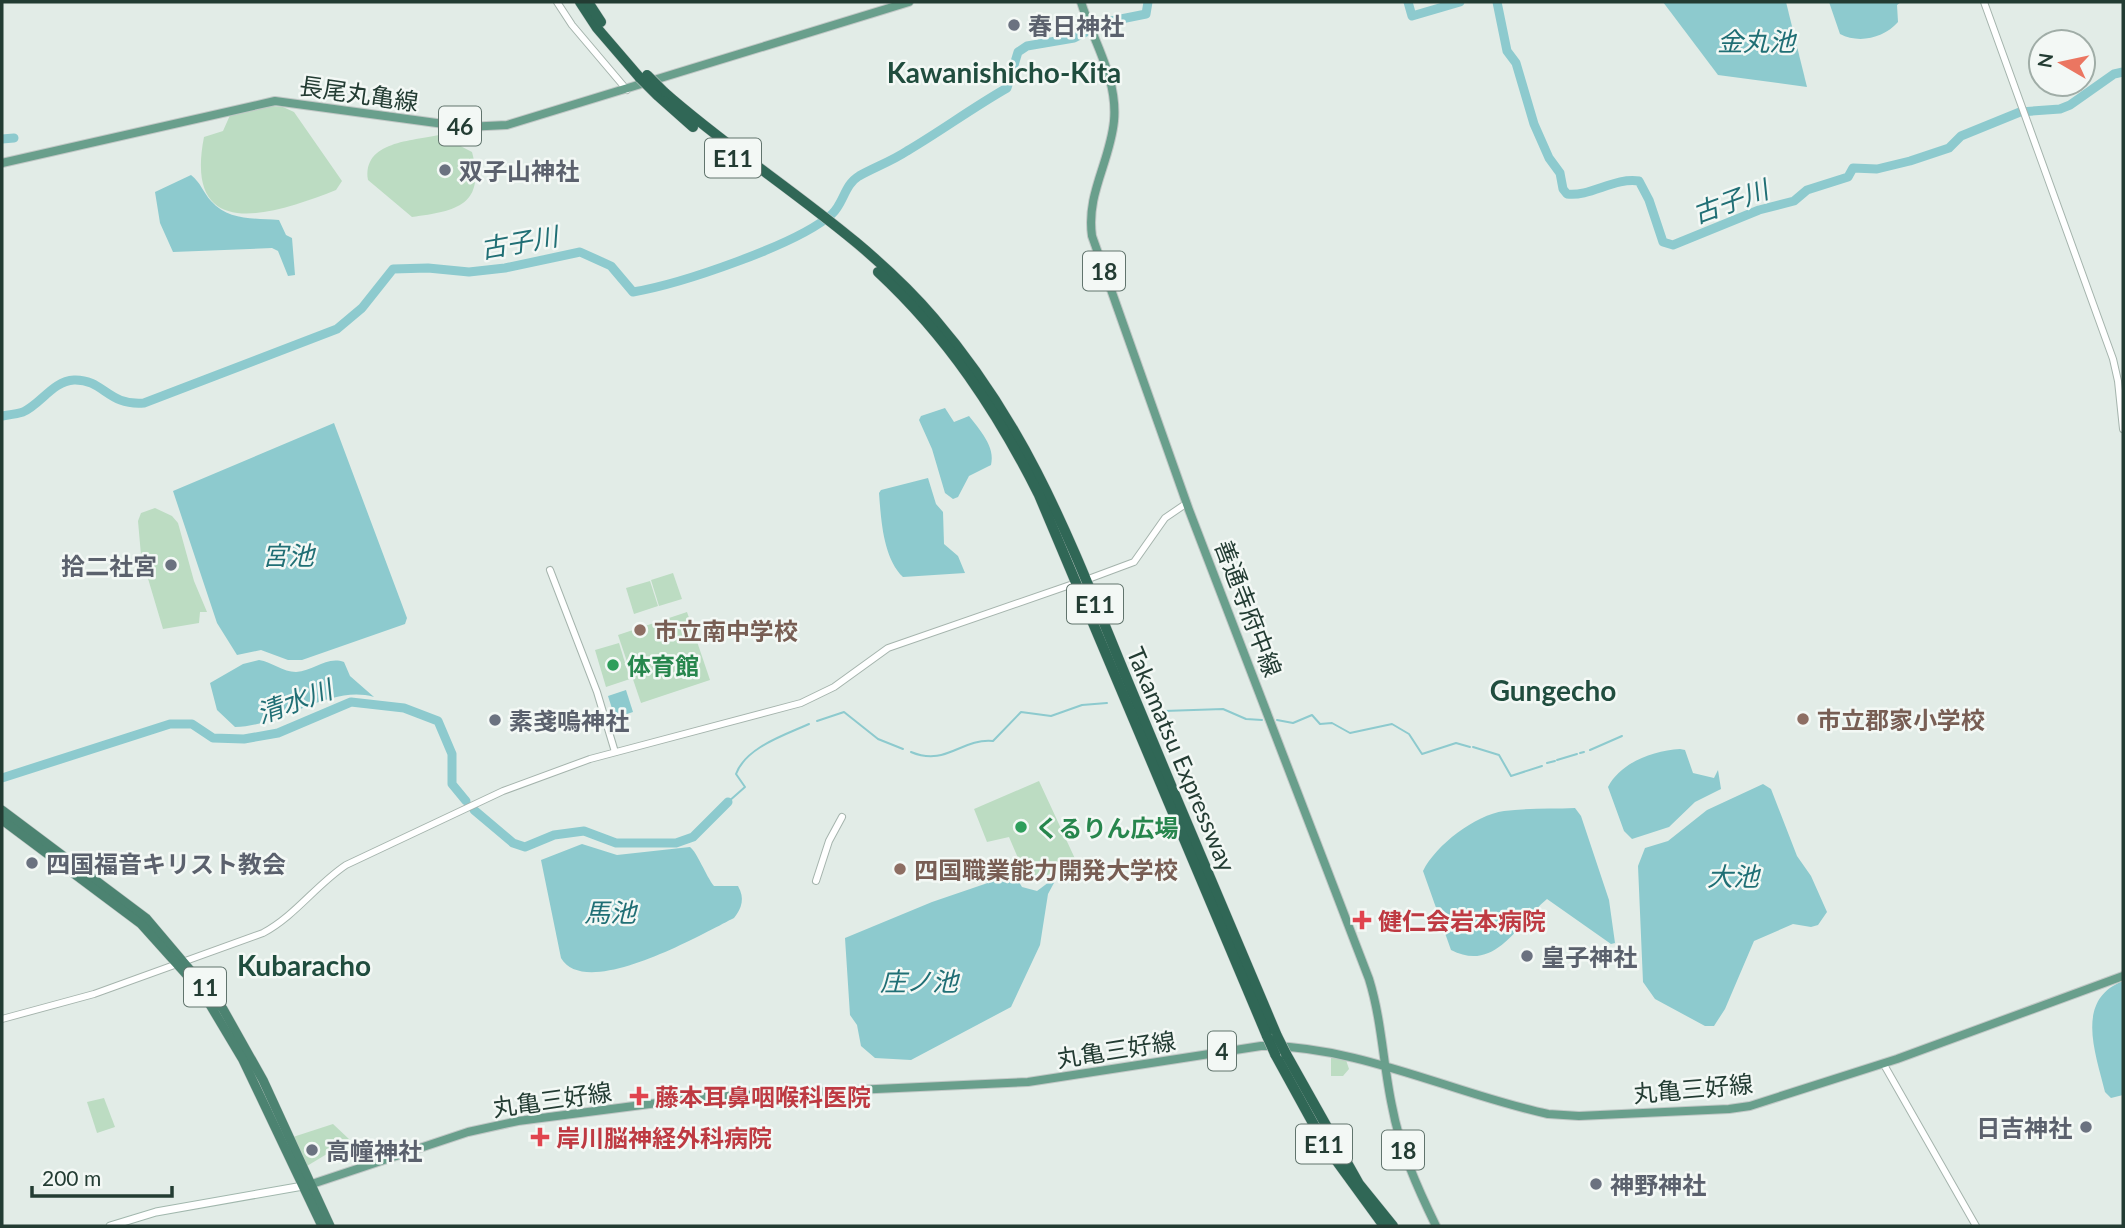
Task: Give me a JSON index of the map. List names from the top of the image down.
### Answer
{
  "streets": {
    "highway": ["E11", "Takamatsu Expressway", "11"],
    "main road": [
      "長尾丸亀線",
      "46",
      "18",
      "善通寺府中線",
      "丸亀三好線",
      "4"
    ]
  },
  "crossings": [
    ["善通寺府中線", "丸亀三好線"],
    ["11", "丸亀三好線"]
  ],
  "districts": ["Kawanishicho-Kita", "Gungecho", "Kubaracho"],
  "water": [
    "金丸池",
    "古子川",
    "宮池",
    "清水川",
    "大池",
    "馬池",
    "庄ノ池"
  ],
  "places": {
    "other": [
      "春日神社",
      "双子山神社",
      "拾二社宮",
      "市立南中学校",
      "体育館",
      "市立郡家小学校",
      "素戔嗚神社",
      "くるりん広場",
      "四国福音キリスト教会",
      "四国職業能力開発大学校",
      "皇子神社",
      "日吉神社",
      "高幢神社",
      "神野神社"
    ],
    "health": ["健仁会岩本病院", "藤本耳鼻咽喉科医院", "岸川脳神経外科病院"]
  },
  "scale_bar": "200 m",
  "north": "left"
}
